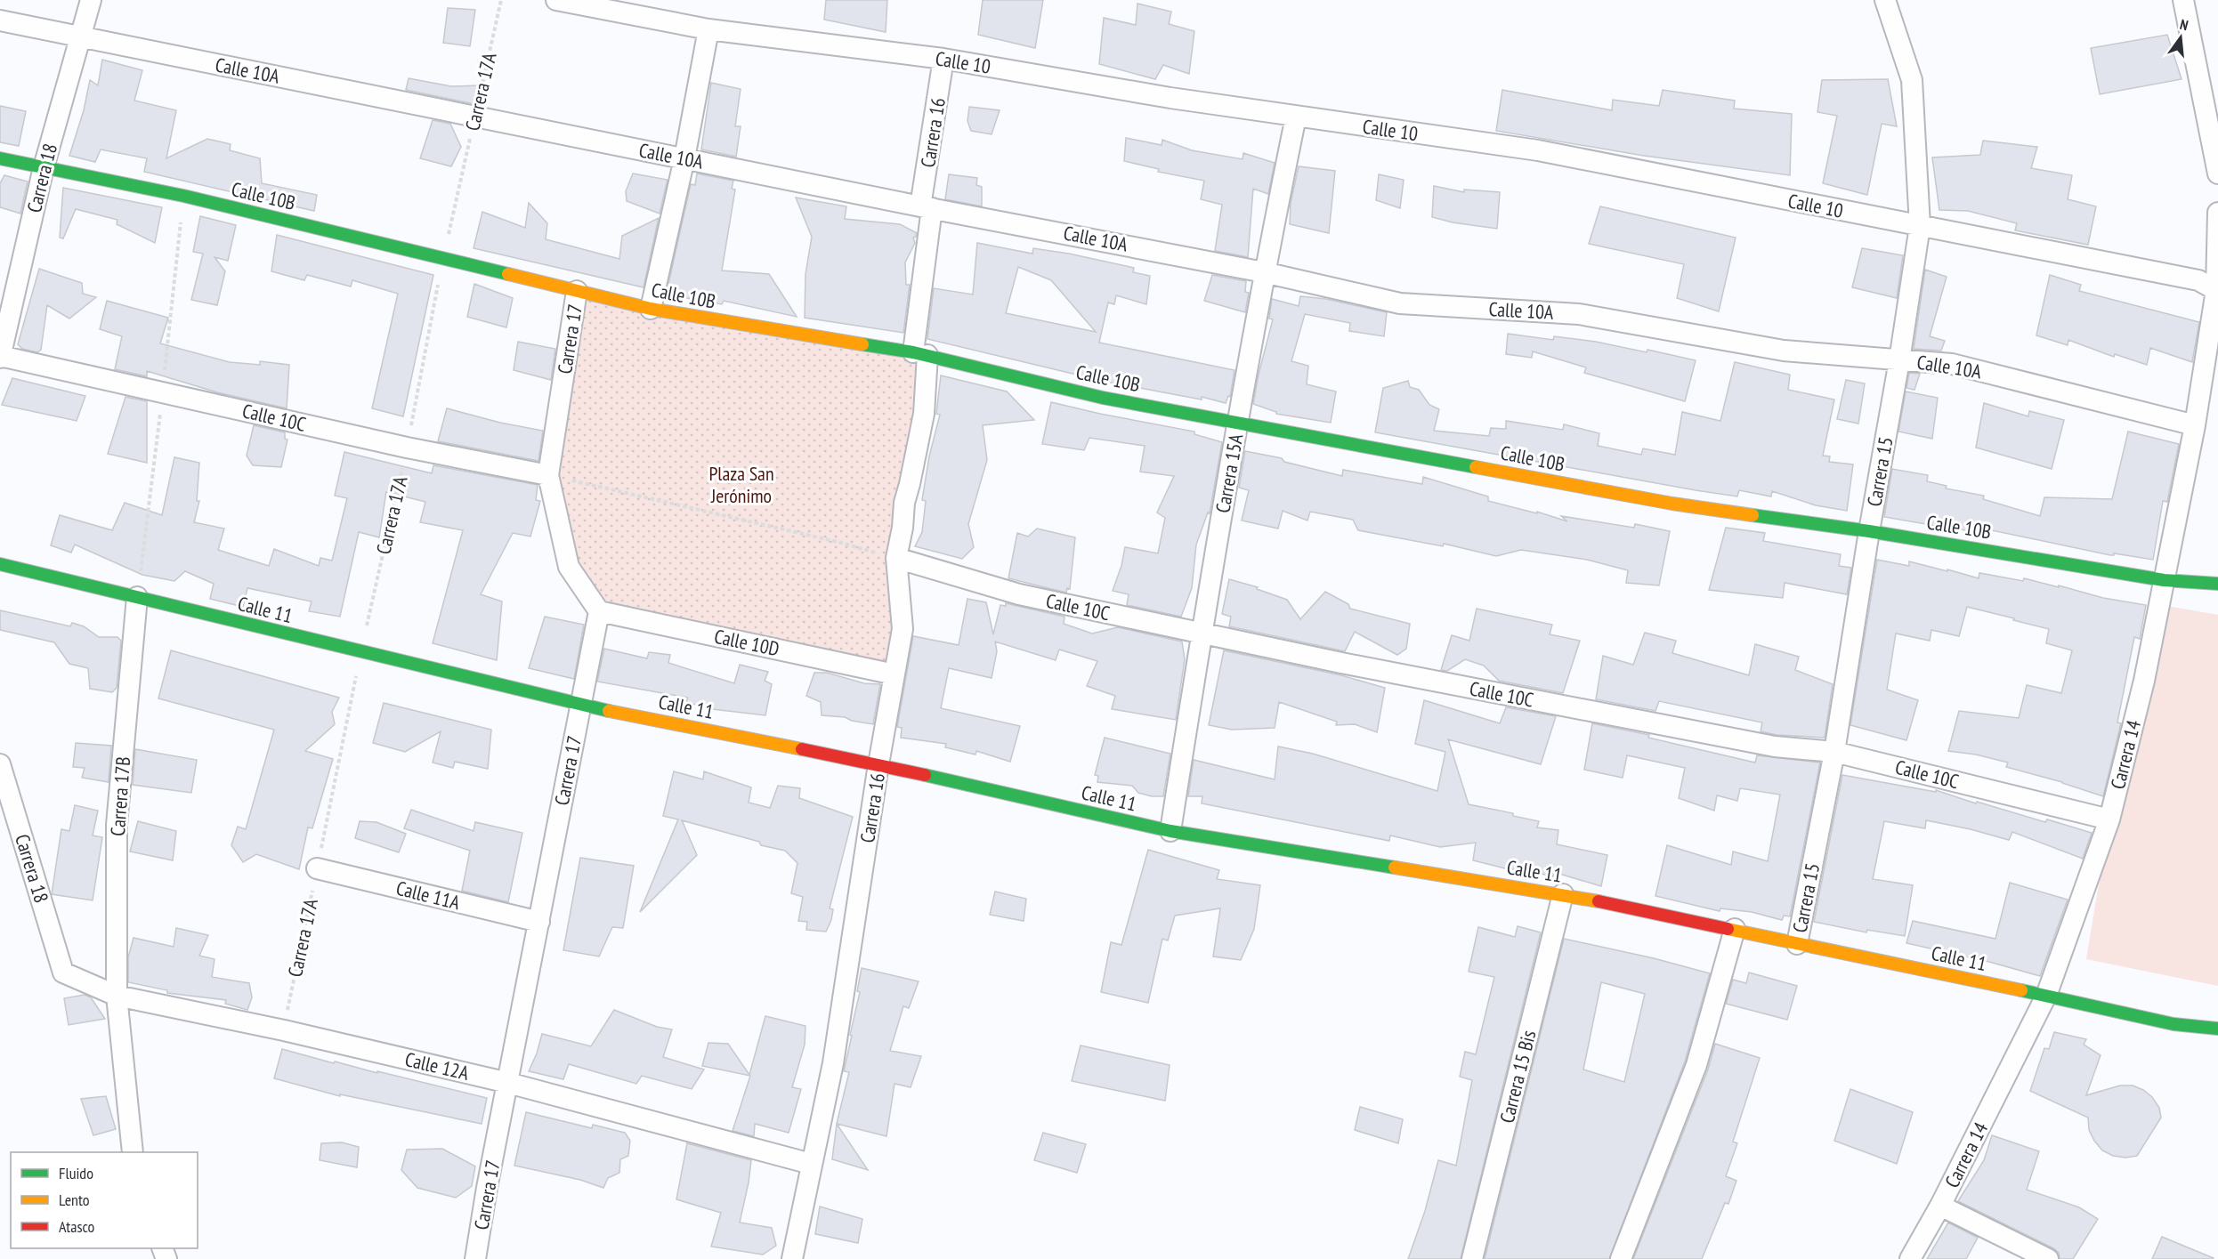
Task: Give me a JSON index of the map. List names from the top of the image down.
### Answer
{
  "streets": {
    "street": [
      "Calle 10",
      "Calle 10A",
      "Carrera 16",
      "Carrera 18",
      "Calle 10B",
      "Carrera 17",
      "Calle 10C",
      "Carrera 15",
      "Carrera 15A",
      "Calle 11",
      "Calle 10D",
      "Carrera 14",
      "Carrera 17B",
      "Calle 11A",
      "Calle 12A",
      "Carrera 15 Bis"
    ],
    "path": ["Carrera 17A"]
  },
  "crossings": [
    ["Calle 10", "Carrera 16"],
    ["Calle 10", "Carrera 15"],
    ["Calle 10", "Carrera 15A"],
    ["Calle 10", "Carrera 14"],
    ["Calle 10A", "Carrera 17A"],
    ["Calle 10A", "Carrera 16"],
    ["Calle 10A", "Carrera 18"],
    ["Calle 10A", "Carrera 15"],
    ["Calle 10A", "Carrera 15A"],
    ["Calle 10A", "Carrera 14"],
    ["Carrera 17A", "Calle 10B"],
    ["Carrera 17A", "Calle 10C"],
    ["Carrera 17A", "Calle 11"],
    ["Carrera 17A", "Calle 11A"],
    ["Carrera 17A", "Calle 12A"],
    ["Carrera 16", "Calle 10B"],
    ["Carrera 16", "Calle 10C"],
    ["Carrera 16", "Calle 11"],
    ["Carrera 16", "Calle 10D"],
    ["Carrera 16", "Calle 12A"],
    ["Carrera 18", "Calle 10B"],
    ["Carrera 18", "Calle 10C"],
    ["Carrera 18", "Calle 12A"],
    ["Calle 10B", "Carrera 17"],
    ["Calle 10B", "Carrera 15"],
    ["Calle 10B", "Carrera 15A"],
    ["Calle 10B", "Carrera 14"],
    ["Carrera 17", "Calle 10C"],
    ["Carrera 17", "Calle 11"],
    ["Carrera 17", "Calle 10D"],
    ["Carrera 17", "Calle 11A"],
    ["Carrera 17", "Calle 12A"],
    ["Calle 10C", "Carrera 15"],
    ["Calle 10C", "Carrera 15A"],
    ["Calle 10C", "Carrera 14"],
    ["Carrera 15", "Calle 11"],
    ["Carrera 15A", "Calle 11"],
    ["Calle 11", "Carrera 14"],
    ["Calle 11", "Carrera 17B"],
    ["Calle 11", "Carrera 15 Bis"],
    ["Carrera 17B", "Calle 12A"]
  ],
  "parks": ["Plaza San Jerónimo"],
  "legend": ["Fluido", "Lento", "Atasco"],
  "north": "top"
}
